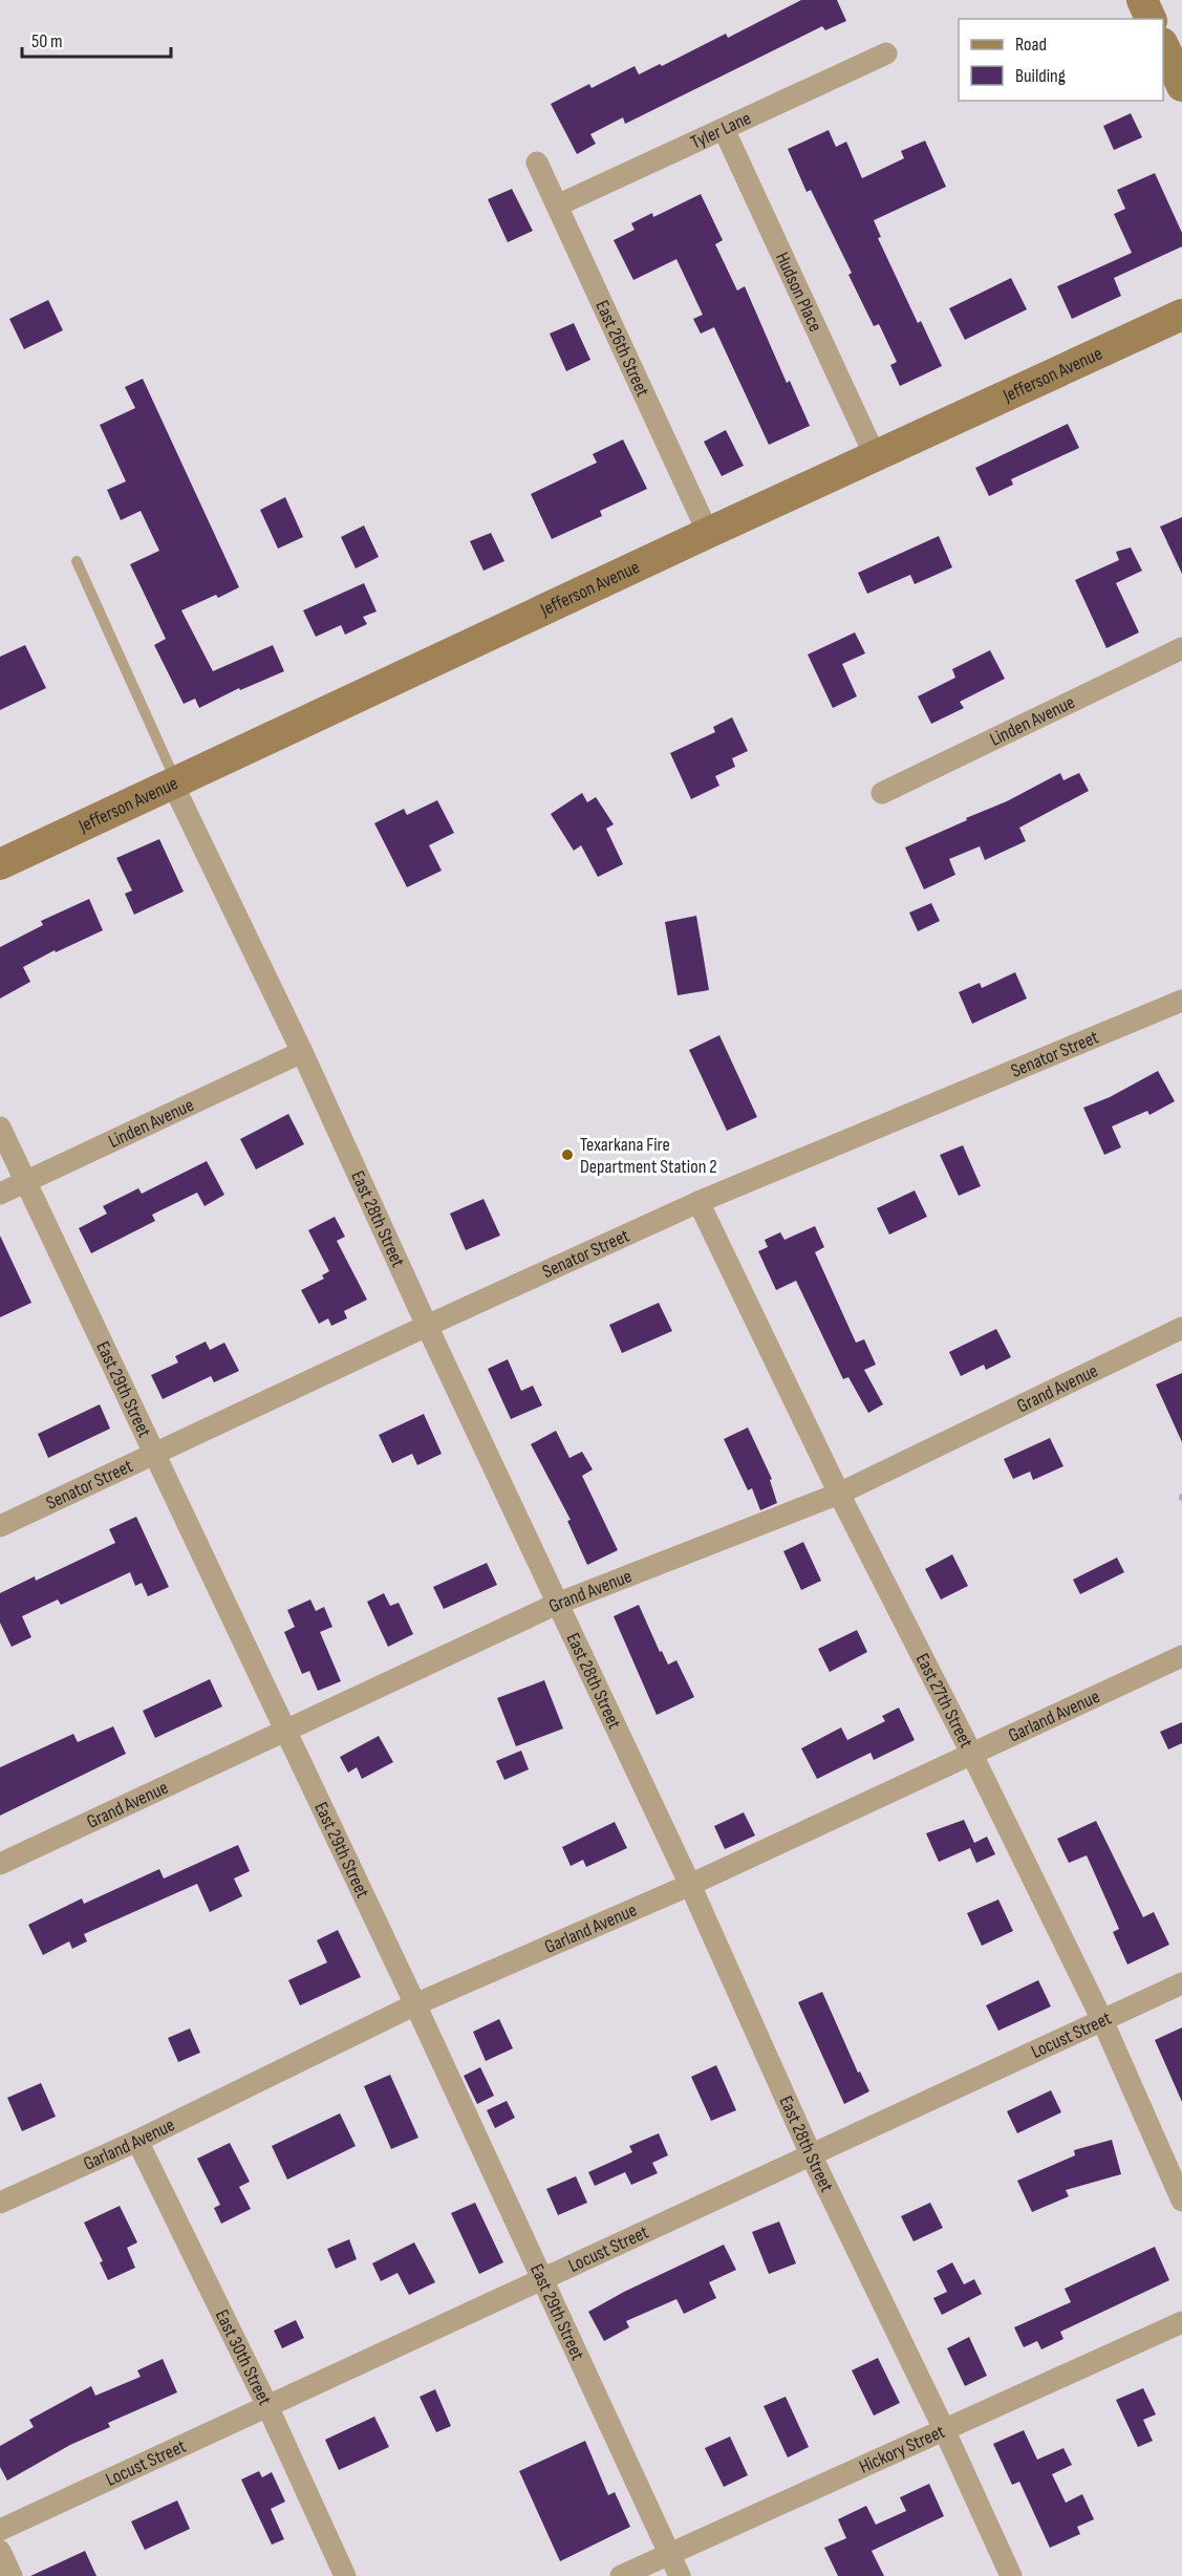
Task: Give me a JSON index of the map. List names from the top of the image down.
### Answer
{
  "streets": {
    "main road": ["Jefferson Avenue"],
    "street": [
      "Tyler Lane",
      "Hudson Place",
      "East 26th Street",
      "Linden Avenue",
      "Senator Street",
      "East 28th Street",
      "Grand Avenue",
      "East 29th Street",
      "East 27th Street",
      "Garland Avenue",
      "Locust Street",
      "East 30th Street",
      "Hickory Street"
    ]
  },
  "crossings": [
    ["Tyler Lane", "Hudson Place"],
    ["Tyler Lane", "East 26th Street"],
    ["Hudson Place", "Jefferson Avenue"],
    ["East 26th Street", "Jefferson Avenue"],
    ["Jefferson Avenue", "East 28th Street"],
    ["Linden Avenue", "East 28th Street"],
    ["Linden Avenue", "East 29th Street"],
    ["Senator Street", "East 28th Street"],
    ["Senator Street", "East 29th Street"],
    ["Senator Street", "East 27th Street"],
    ["East 28th Street", "Grand Avenue"],
    ["East 28th Street", "Garland Avenue"],
    ["East 28th Street", "Locust Street"],
    ["East 28th Street", "Hickory Street"],
    ["Grand Avenue", "East 29th Street"],
    ["Grand Avenue", "East 27th Street"],
    ["East 29th Street", "Garland Avenue"],
    ["East 29th Street", "Locust Street"],
    ["East 29th Street", "Hickory Street"],
    ["East 27th Street", "Garland Avenue"],
    ["East 27th Street", "Locust Street"],
    ["Garland Avenue", "East 30th Street"],
    ["Locust Street", "East 30th Street"]
  ],
  "places": ["Texarkana Fire Department Station 2"],
  "legend": ["Road", "Building"],
  "scale_bar": "50 m"
}
